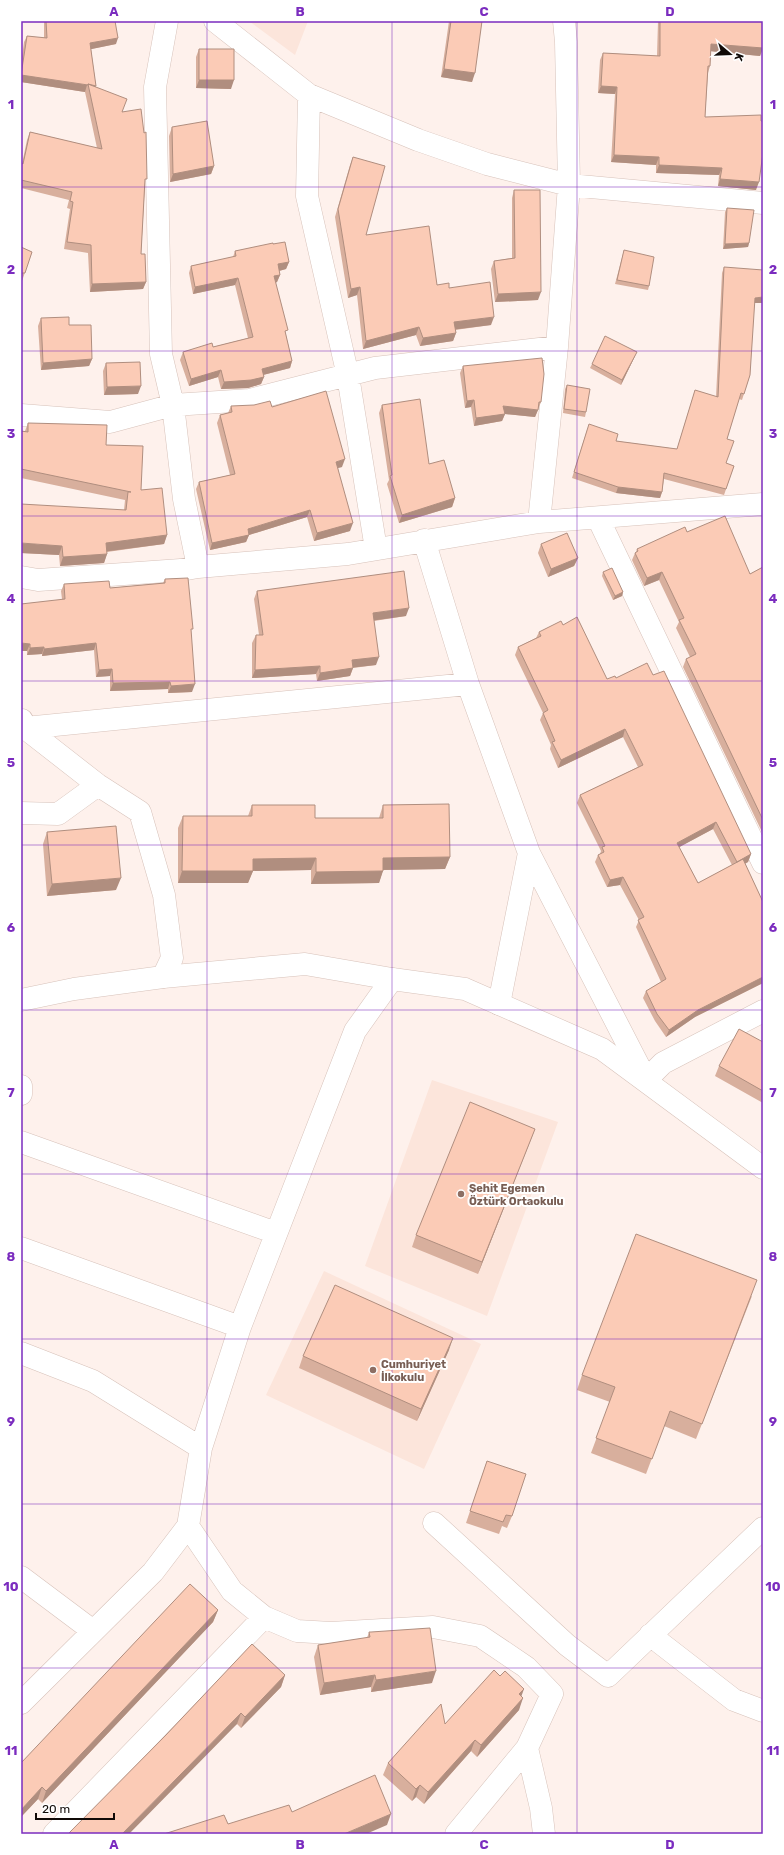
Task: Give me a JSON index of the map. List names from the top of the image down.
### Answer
{
  "places": ["Şehit Egemen Öztürk Ortaokulu", "Cumhuriyet İlkokulu"],
  "scale_bar": "20 m",
  "north": "right",
  "grid": {
    "columns": [
      "A",
      "B",
      "C",
      "D"
    ],
    "rows": [
      "1",
      "2",
      "3",
      "4",
      "5",
      "6",
      "7",
      "8",
      "9",
      "10",
      "11"
    ]
  }
}
